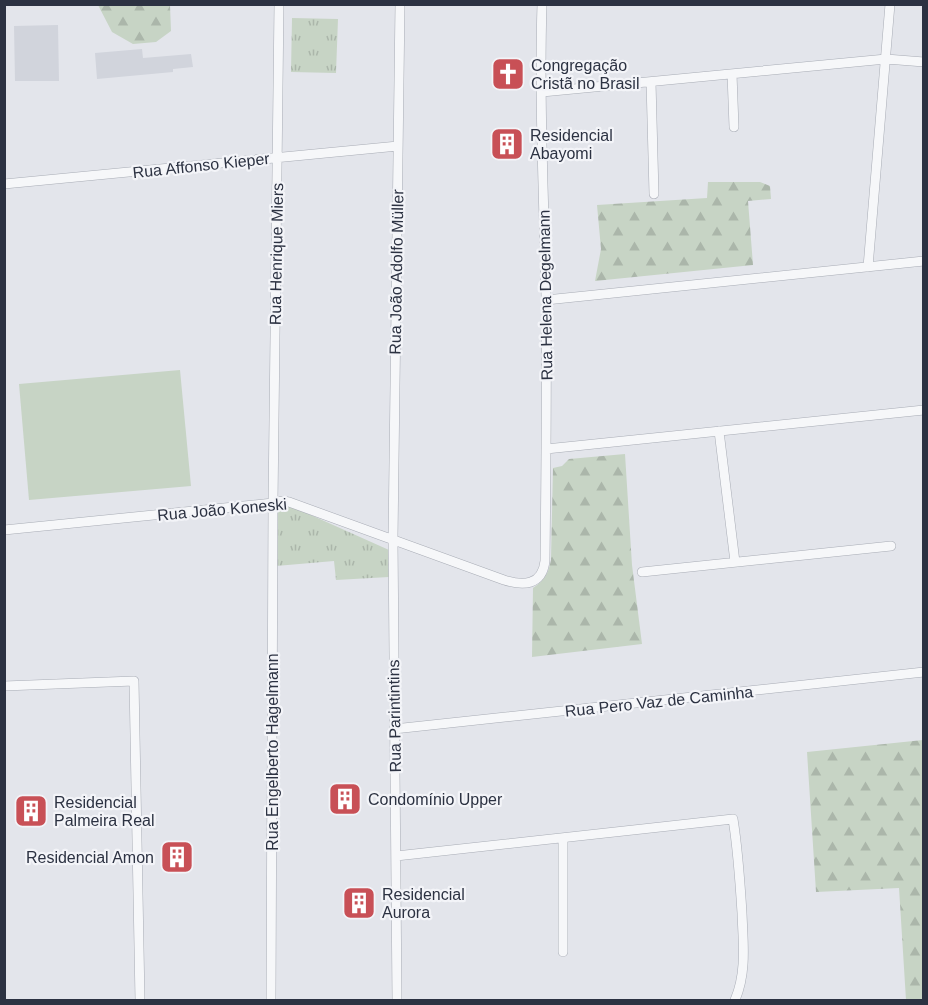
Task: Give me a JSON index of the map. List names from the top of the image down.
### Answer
{
  "streets": {
    "street": [
      "Rua Affonso Kieper",
      "Rua Henrique Miers",
      "Rua João Adolfo Müller",
      "Rua Helena Degelmann",
      "Rua João Koneski",
      "Rua Pero Vaz de Caminha",
      "Rua Parintintins",
      "Rua Engelberto Hagelmann"
    ]
  },
  "crossings": [
    ["Rua Affonso Kieper", "Rua Henrique Miers"],
    ["Rua Affonso Kieper", "Rua João Adolfo Müller"],
    ["Rua Henrique Miers", "Rua João Koneski"],
    ["Rua Henrique Miers", "Rua Engelberto Hagelmann"],
    ["Rua João Adolfo Müller", "Rua João Koneski"],
    ["Rua João Adolfo Müller", "Rua Parintintins"],
    ["Rua Helena Degelmann", "Rua João Koneski"],
    ["Rua João Koneski", "Rua Parintintins"],
    ["Rua João Koneski", "Rua Engelberto Hagelmann"],
    ["Rua Pero Vaz de Caminha", "Rua Parintintins"]
  ],
  "places": {
    "church": ["Congregação Cristã no Brasil"],
    "building": [
      "Residencial Abayomi",
      "Condomínio Upper",
      "Residencial Palmeira Real",
      "Residencial Amon",
      "Residencial Aurora"
    ]
  }
}
